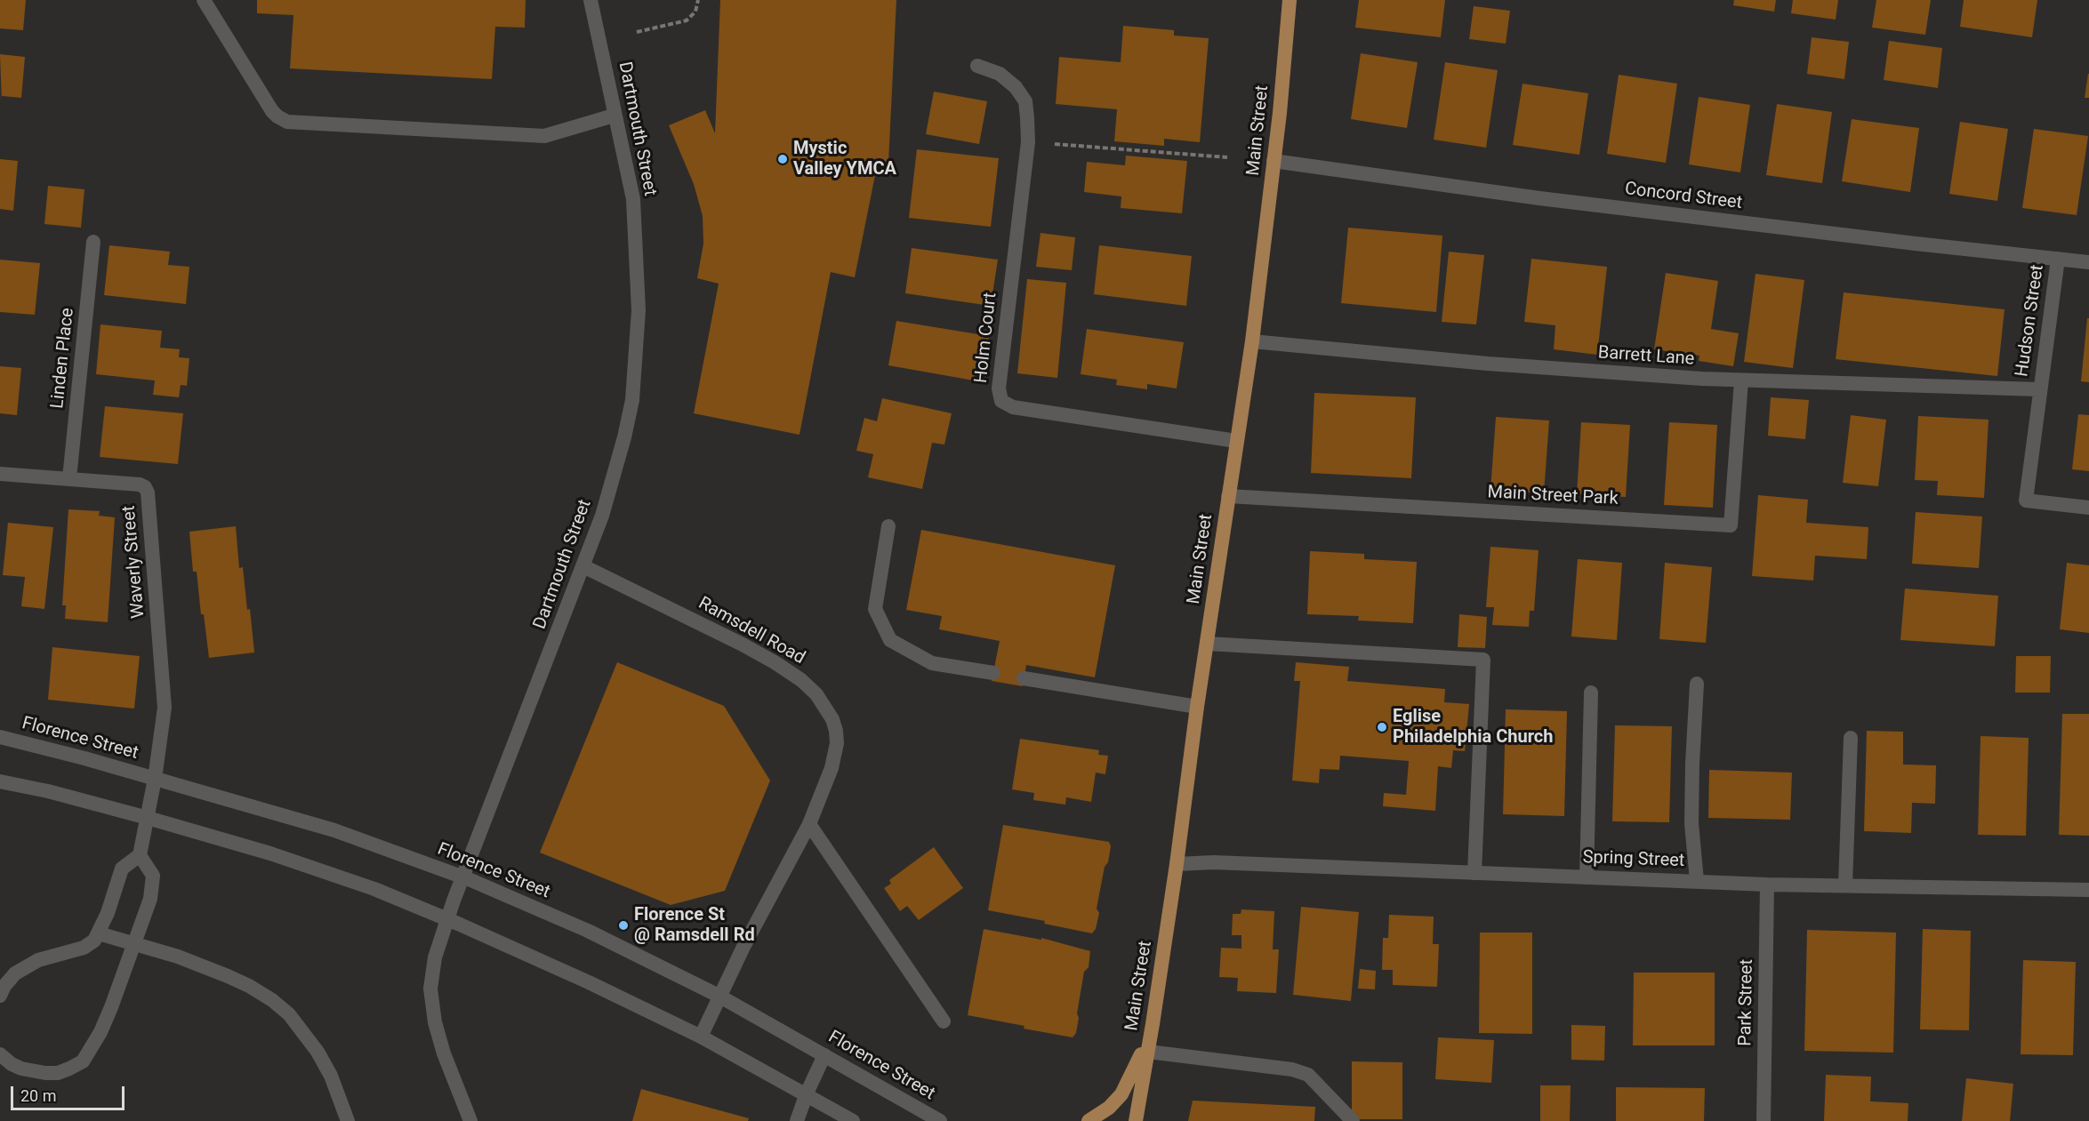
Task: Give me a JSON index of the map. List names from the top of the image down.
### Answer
{
  "streets": {
    "main road": ["Main Street"],
    "street": [
      "Dartmouth Street",
      "Concord Street",
      "Hudson Street",
      "Holm Court",
      "Barrett Lane",
      "Linden Place",
      "Main Street Park",
      "Waverly Street",
      "Ramsdell Road",
      "Florence Street",
      "Spring Street",
      "Park Street"
    ]
  },
  "crossings": [
    ["Dartmouth Street", "Ramsdell Road"],
    ["Main Street", "Concord Street"],
    ["Main Street", "Holm Court"],
    ["Main Street", "Barrett Lane"],
    ["Main Street", "Main Street Park"],
    ["Main Street", "Spring Street"],
    ["Concord Street", "Hudson Street"],
    ["Hudson Street", "Barrett Lane"],
    ["Barrett Lane", "Main Street Park"],
    ["Linden Place", "Waverly Street"],
    ["Waverly Street", "Florence Street"],
    ["Ramsdell Road", "Florence Street"],
    ["Spring Street", "Park Street"]
  ],
  "places": ["Mystic Valley YMCA", "Eglise Philadelphia Church", "Florence St @ Ramsdell Rd"],
  "scale_bar": "20 m"
}
